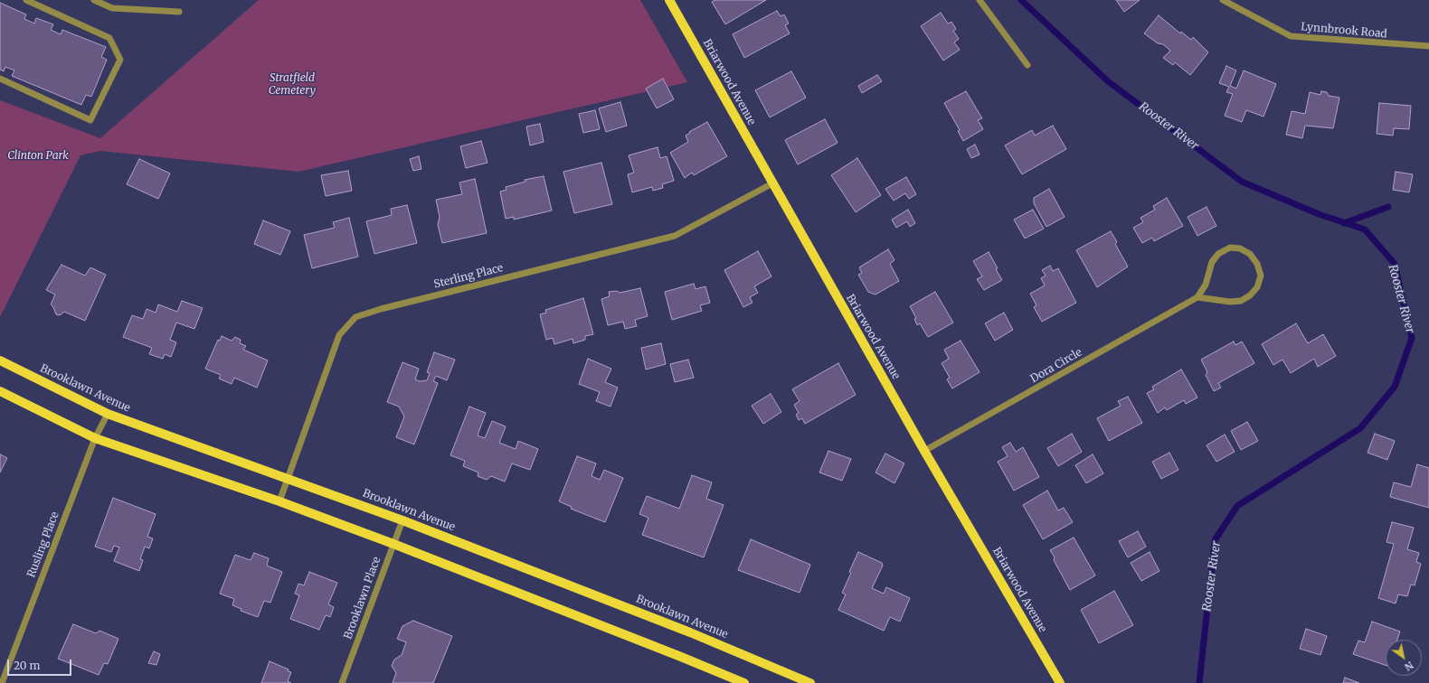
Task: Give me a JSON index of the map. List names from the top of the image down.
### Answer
{
  "streets": {
    "main road": ["Briarwood Avenue", "Brooklawn Avenue"],
    "street": [
      "Lynnbrook Road",
      "Sterling Place",
      "Dora Circle",
      "Rusling Place",
      "Brooklawn Place"
    ]
  },
  "crossings": [
    ["Briarwood Avenue", "Sterling Place"],
    ["Briarwood Avenue", "Dora Circle"],
    ["Sterling Place", "Brooklawn Avenue"],
    ["Brooklawn Avenue", "Rusling Place"],
    ["Brooklawn Avenue", "Brooklawn Place"]
  ],
  "water": ["Rooster River"],
  "parks": ["Stratfield Cemetery", "Clinton Park"],
  "scale_bar": "20 m",
  "north": "bottom right"
}
